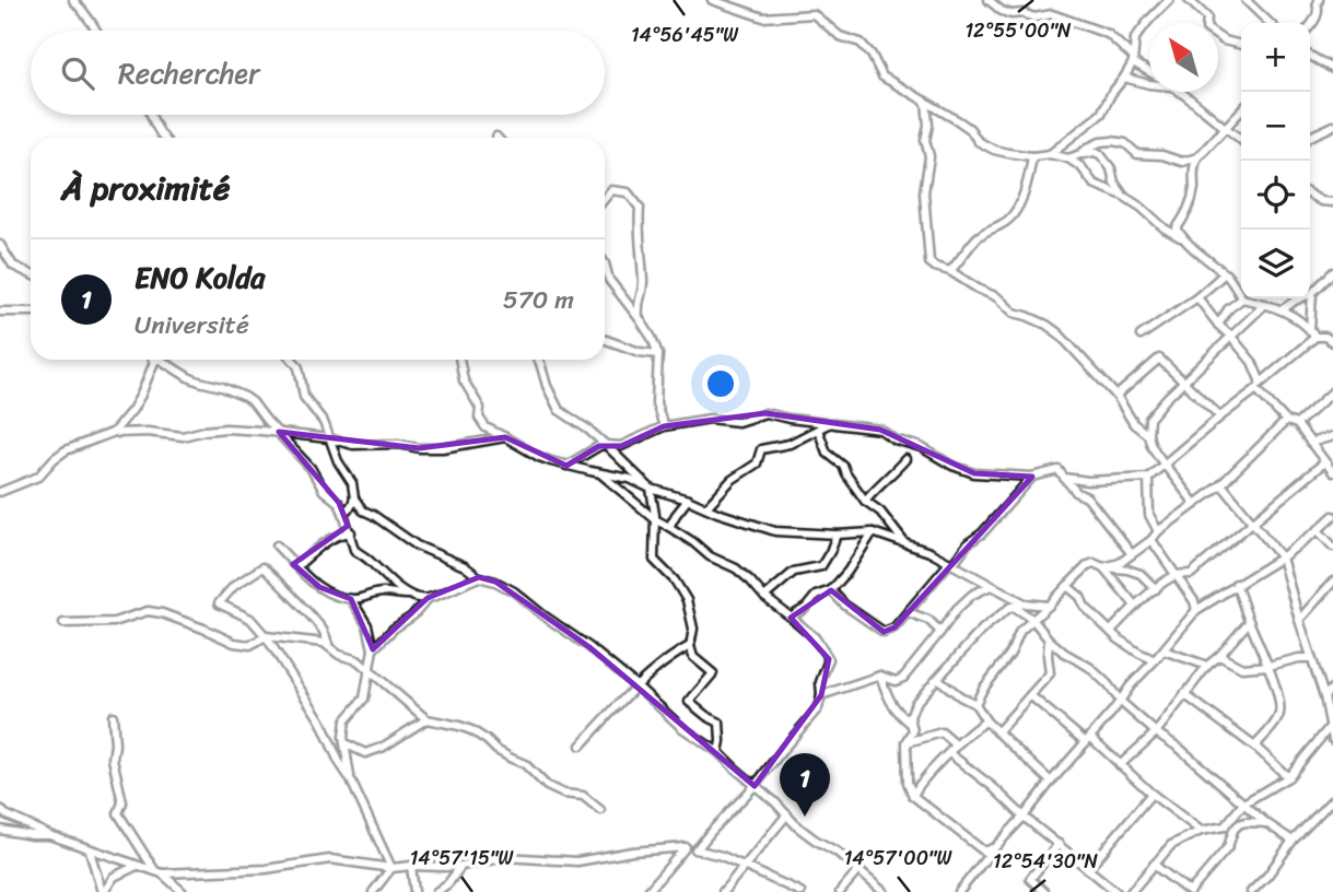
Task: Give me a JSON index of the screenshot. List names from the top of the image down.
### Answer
{
  "north": "top left",
  "page": {
    "map_buttons": ["+", "−"],
    "search": "Rechercher",
    "heading": "À proximité",
    "list": [
      {
        "mark": "1",
        "name": "ENO Kolda",
        "note": "Université",
        "value": "570 m"
      }
    ],
    "pins": "1"
  },
  "coordinates": [
    "12°55'00\"N",
    "14°56'45\"W",
    "14°57'15\"W",
    "14°57'00\"W",
    "12°54'30\"N"
  ]
}
